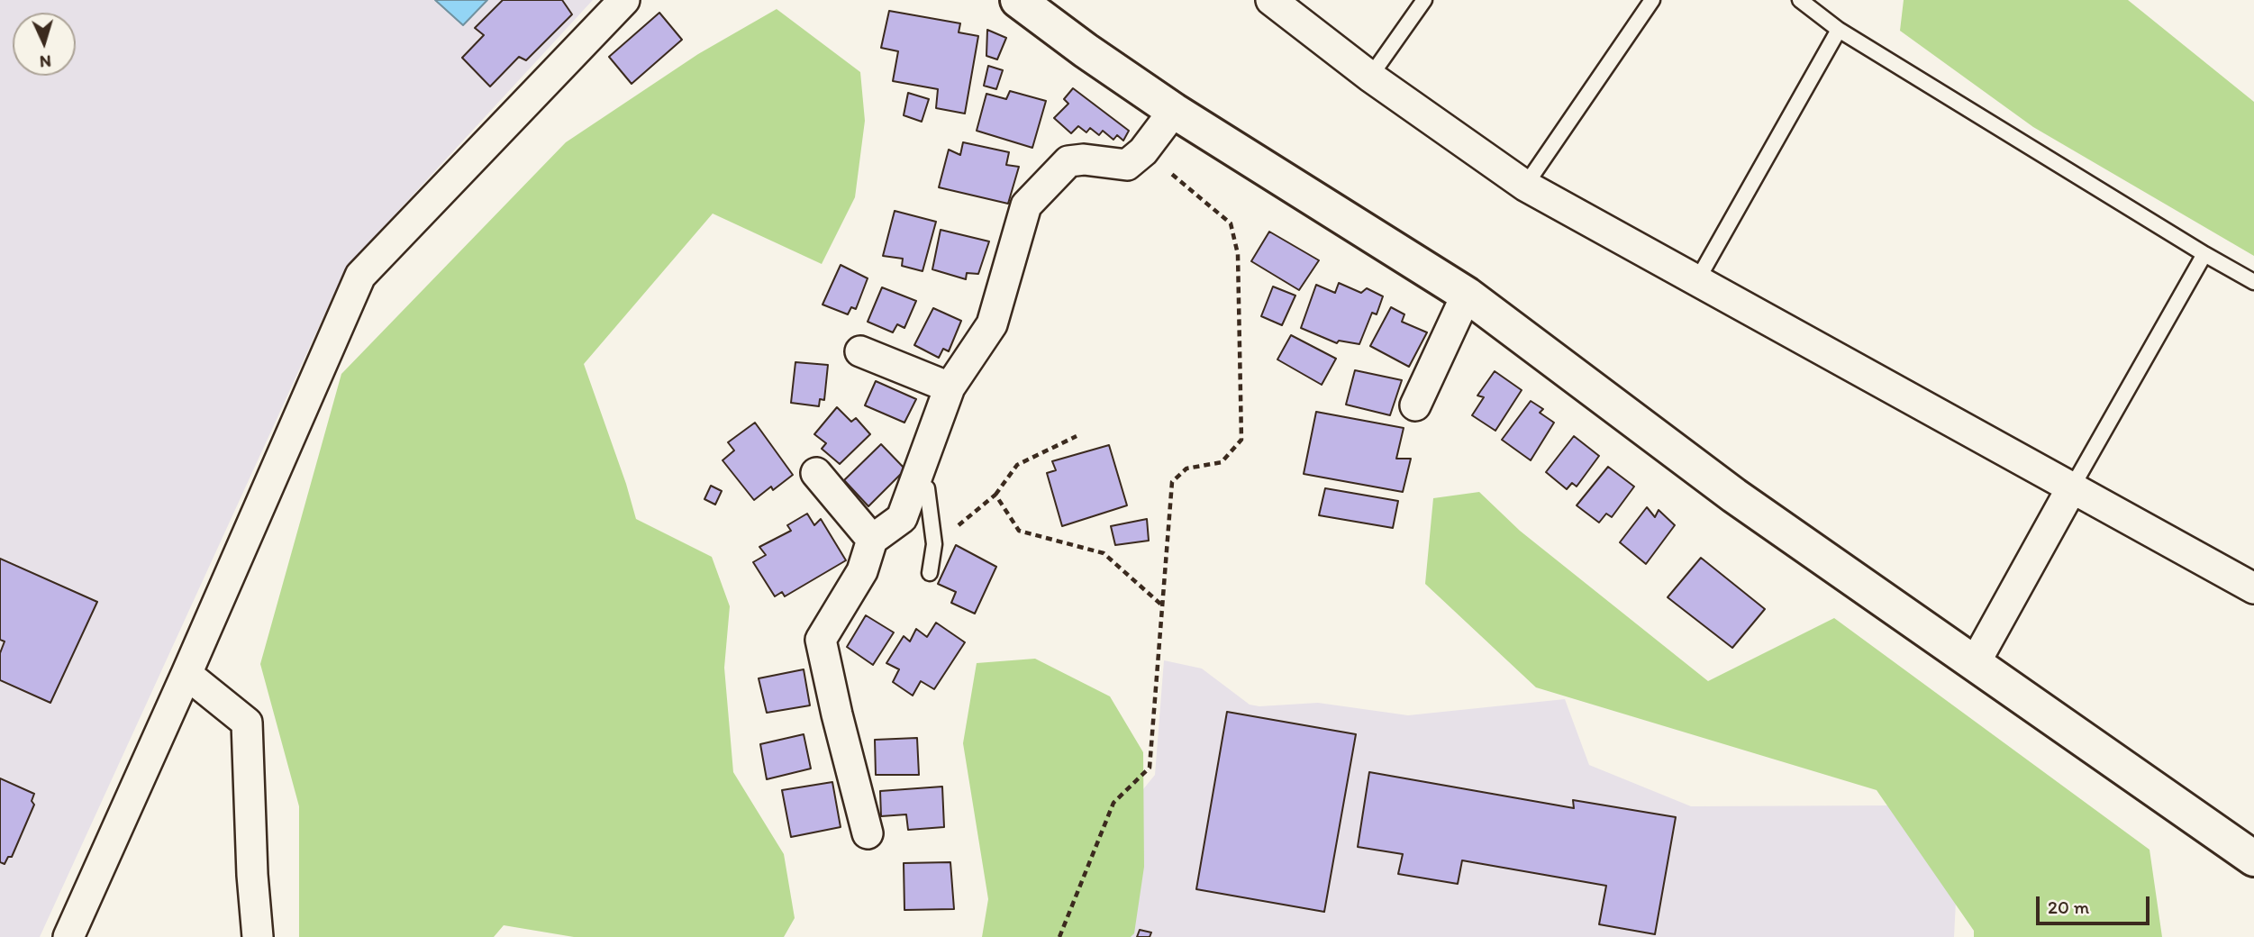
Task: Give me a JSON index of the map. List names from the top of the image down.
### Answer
{
  "scale_bar": "20 m",
  "north": "bottom"
}
